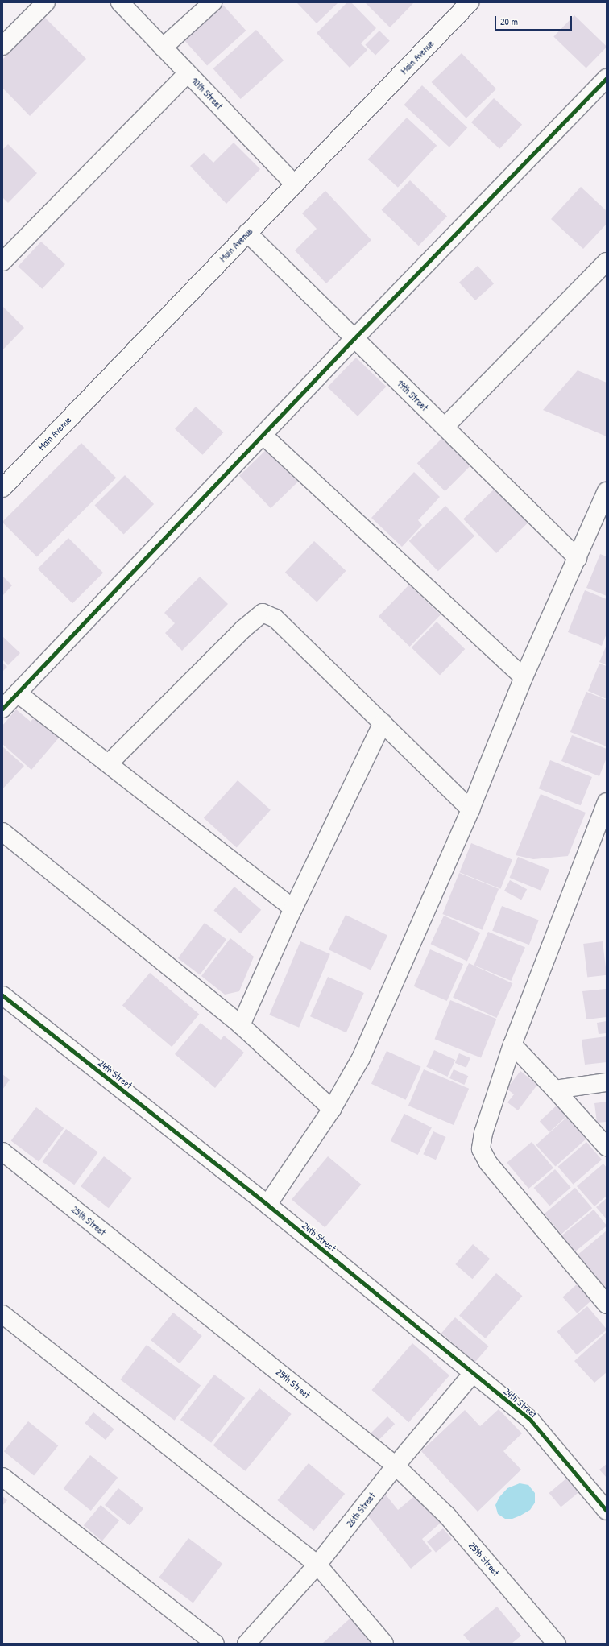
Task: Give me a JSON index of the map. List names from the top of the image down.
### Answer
{
  "streets": {
    "street": [
      "Main Avenue",
      "10th Street",
      "19th Street",
      "24th Street",
      "25th Street",
      "26th Street"
    ]
  },
  "crossings": [
    ["Main Avenue", "10th Street"],
    ["Main Avenue", "19th Street"],
    ["24th Street", "26th Street"],
    ["25th Street", "26th Street"]
  ],
  "scale_bar": "20 m"
}
